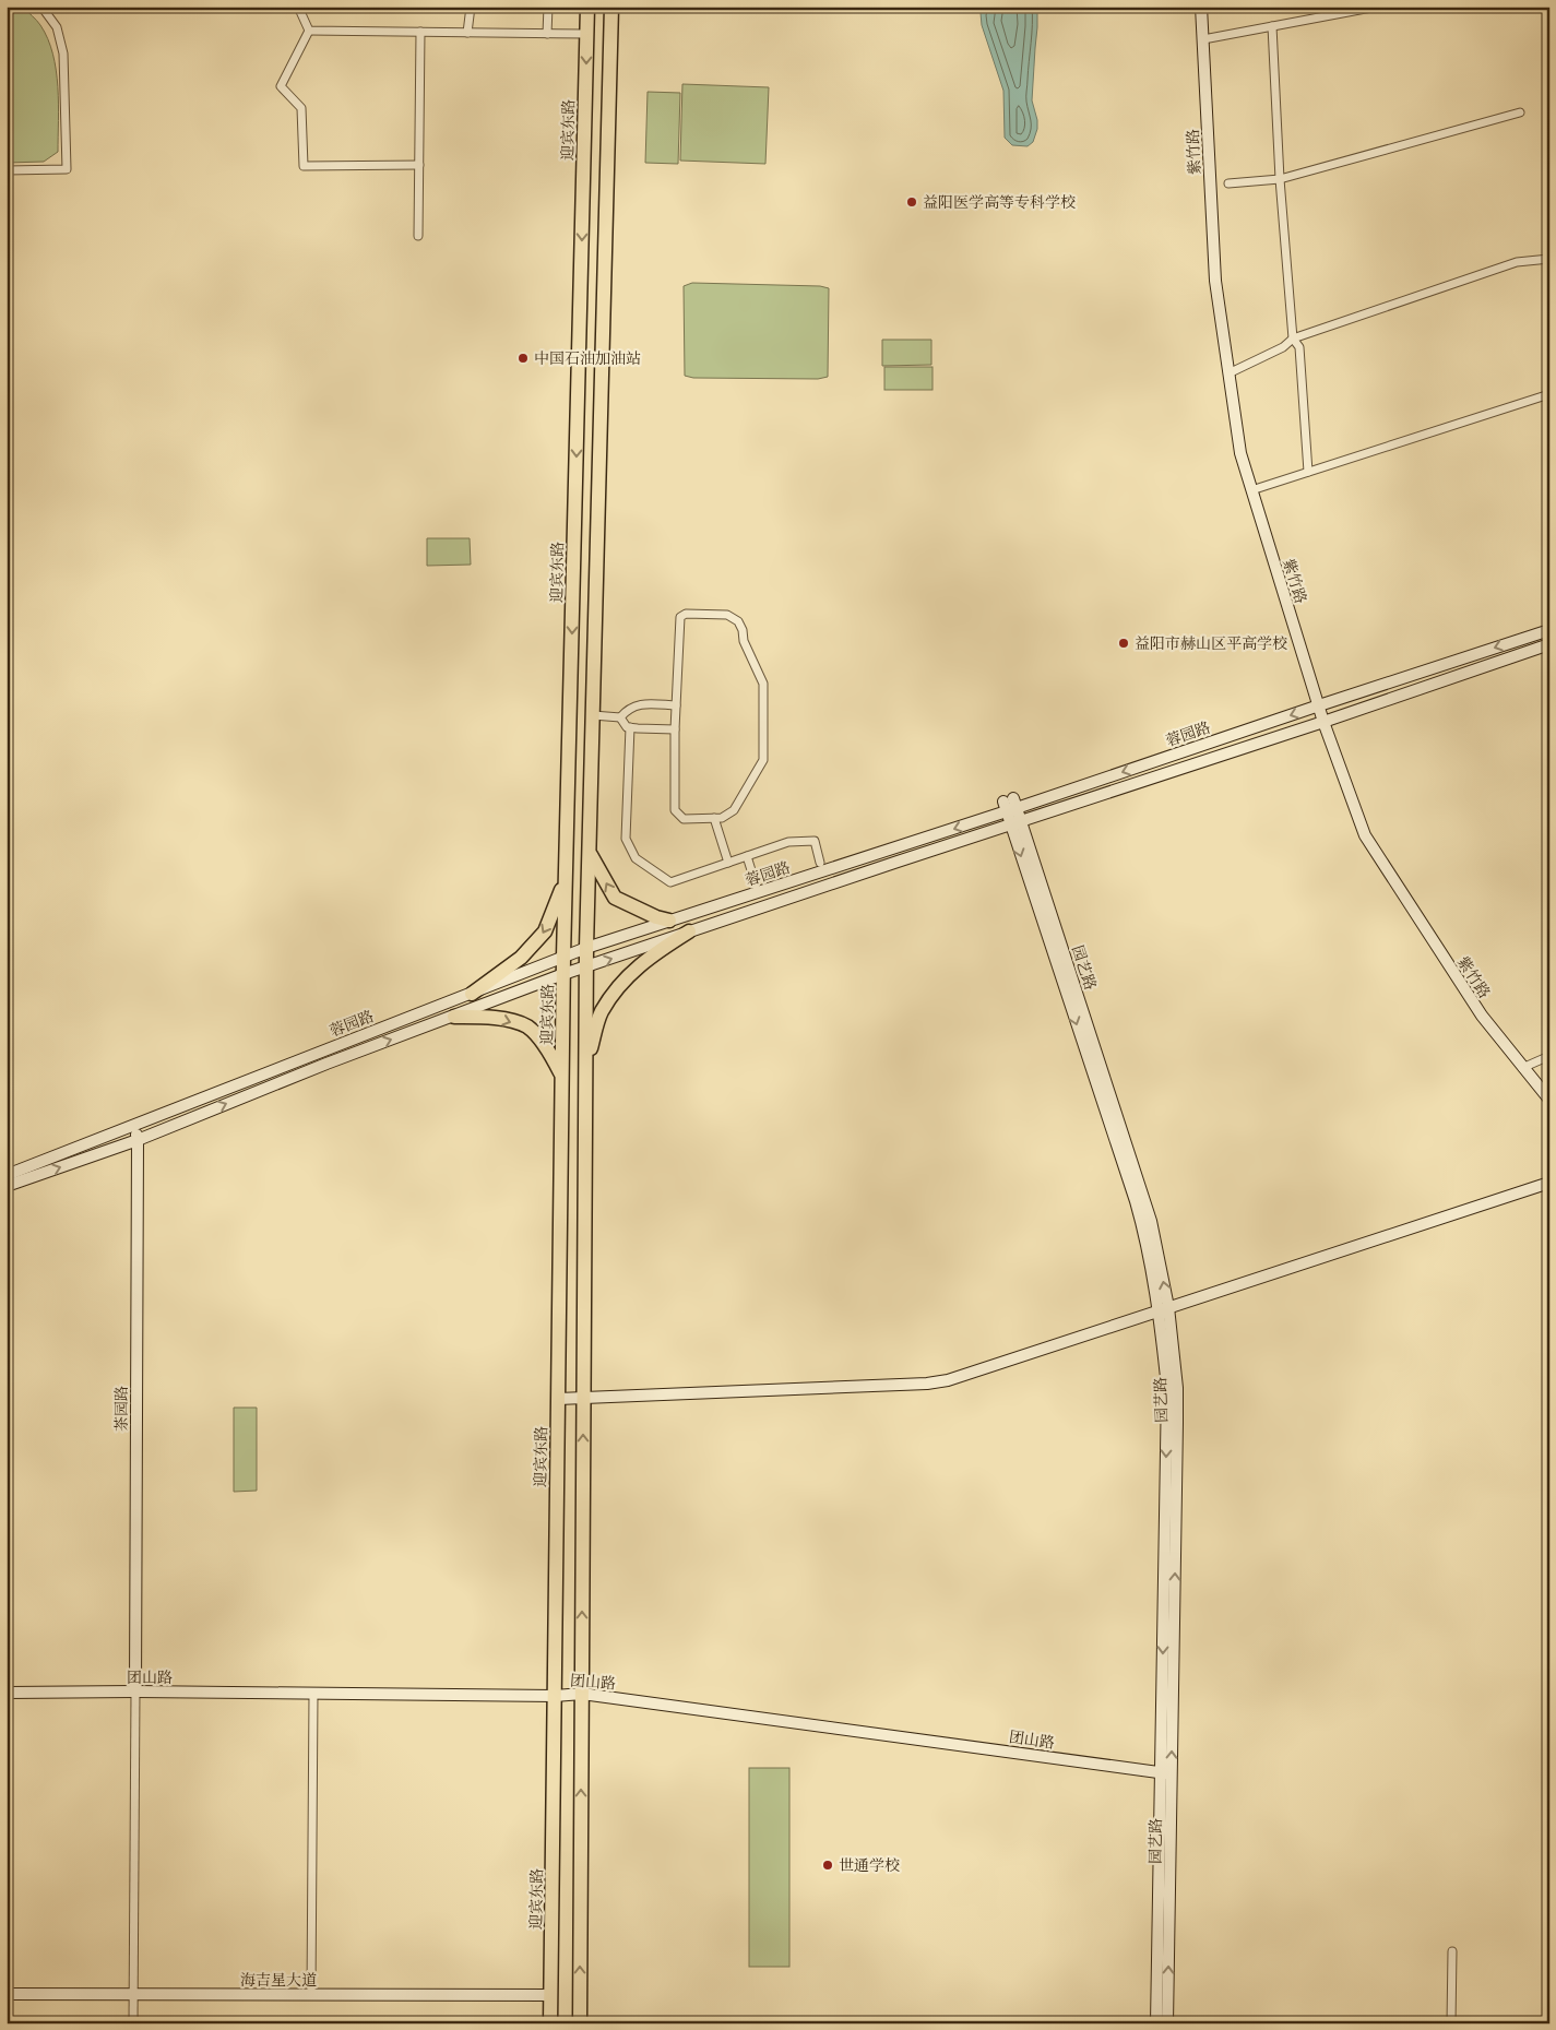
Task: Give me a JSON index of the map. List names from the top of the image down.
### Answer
{
  "streets": {
    "highway": ["迎宾东路"],
    "street": [
      "紫竹路",
      "蓉园路",
      "园艺路",
      "茶园路",
      "团山路",
      "海吉星大道"
    ]
  },
  "crossings": [
    ["迎宾东路", "蓉园路"],
    ["迎宾东路", "团山路"],
    ["迎宾东路", "海吉星大道"],
    ["紫竹路", "蓉园路"],
    ["蓉园路", "园艺路"],
    ["蓉园路", "茶园路"],
    ["园艺路", "团山路"],
    ["茶园路", "团山路"]
  ],
  "places": [
    "益阳医学高等专科学校",
    "中国石油加油站",
    "益阳市赫山区平高学校",
    "世通学校"
  ]
}
